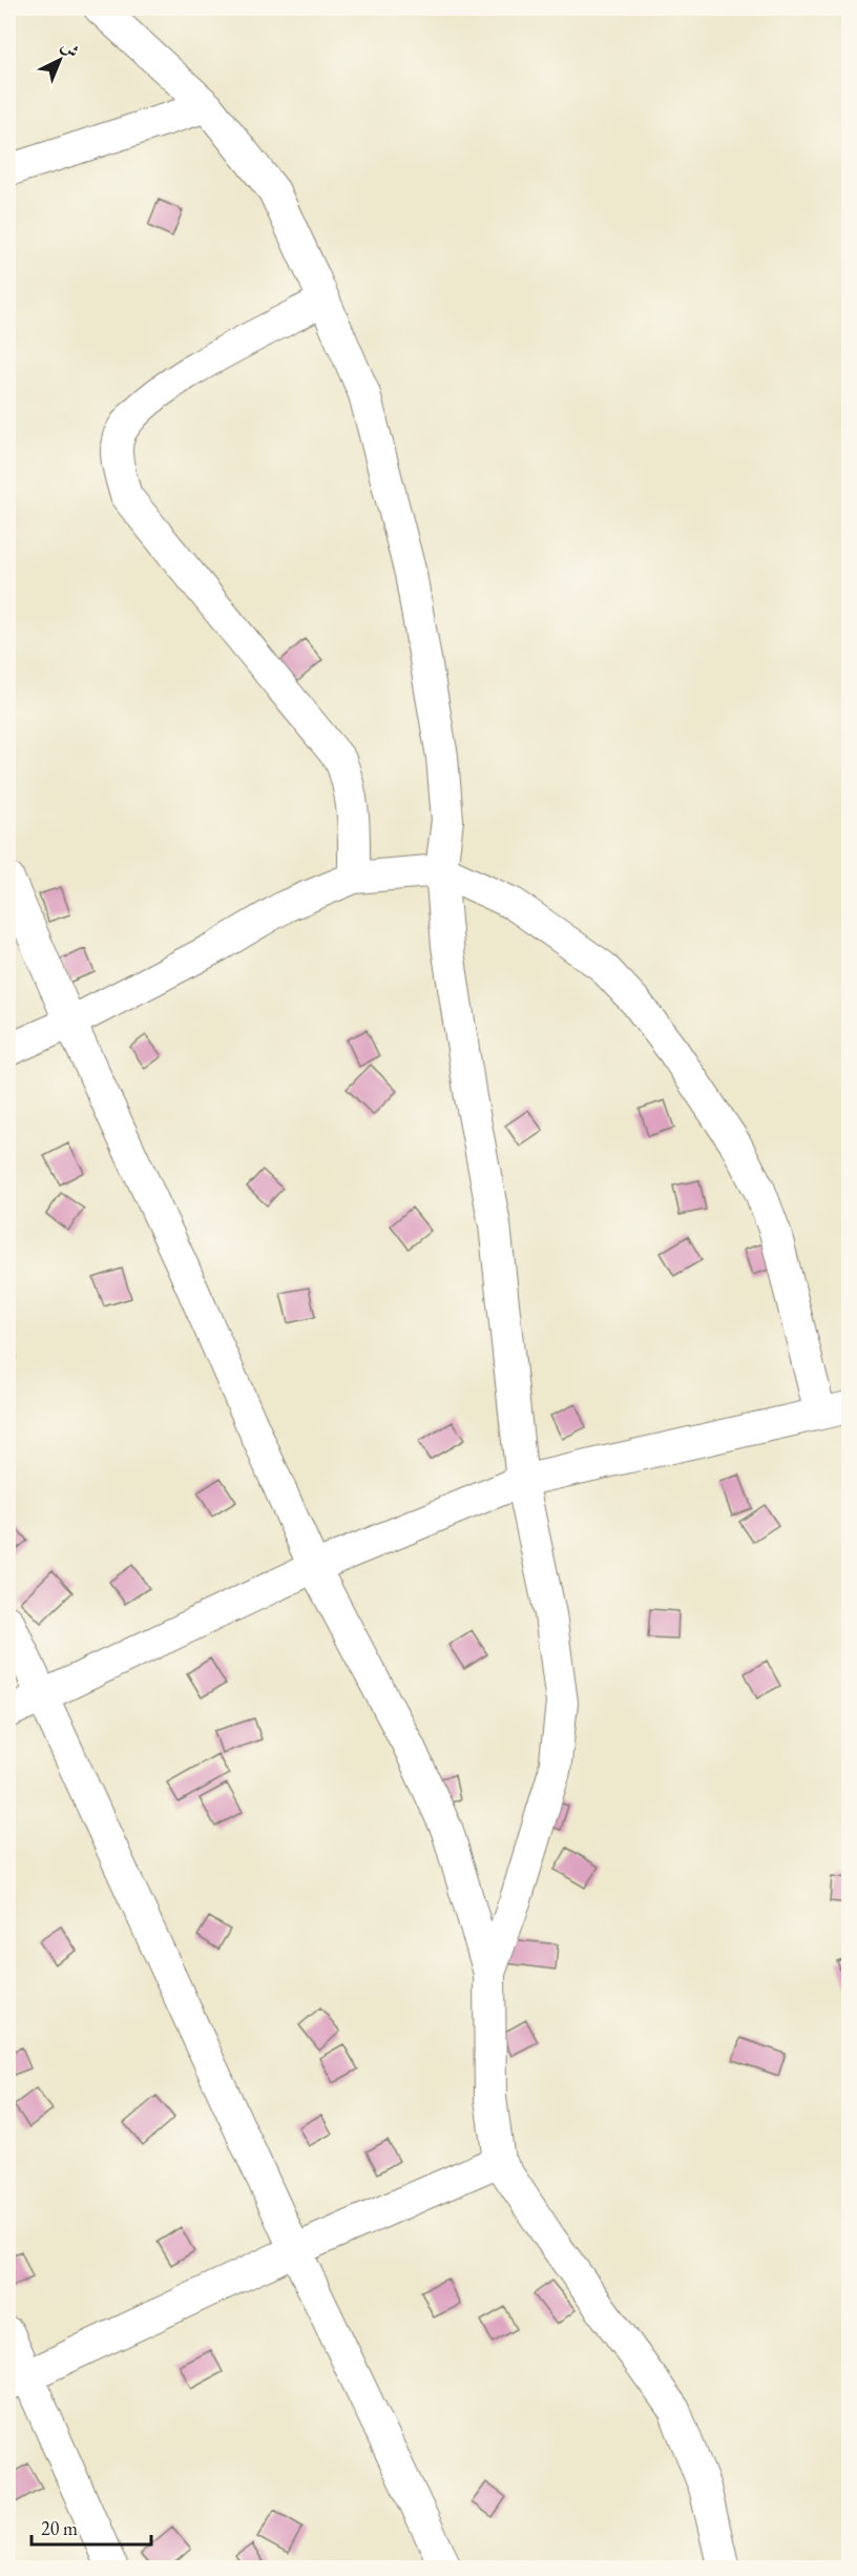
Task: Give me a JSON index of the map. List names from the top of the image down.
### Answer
{
  "scale_bar": "20 m",
  "north": "top right"
}
